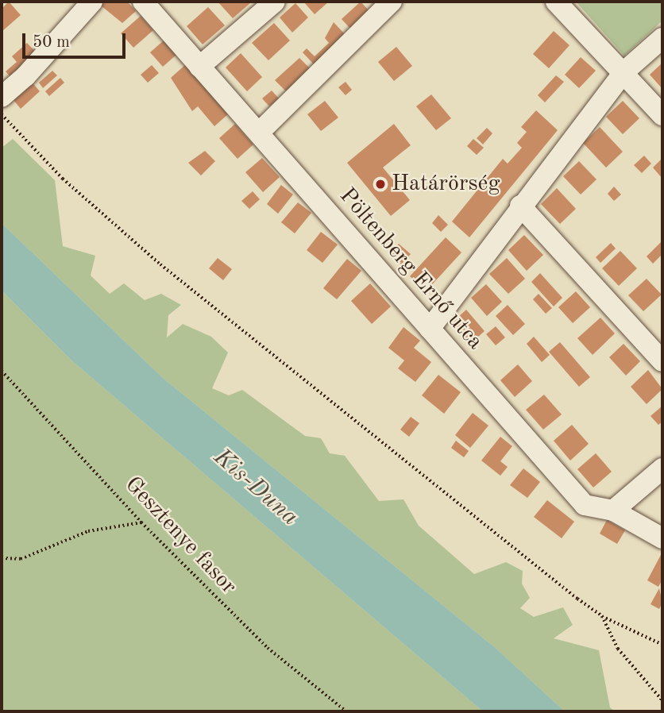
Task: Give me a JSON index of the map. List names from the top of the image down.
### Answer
{
  "streets": {
    "street": ["Pöltenberg Ernő utca"],
    "path": ["Gesztenye fasor"]
  },
  "water": ["Kis-Duna"],
  "places": ["Határörség"],
  "scale_bar": "50 m"
}
